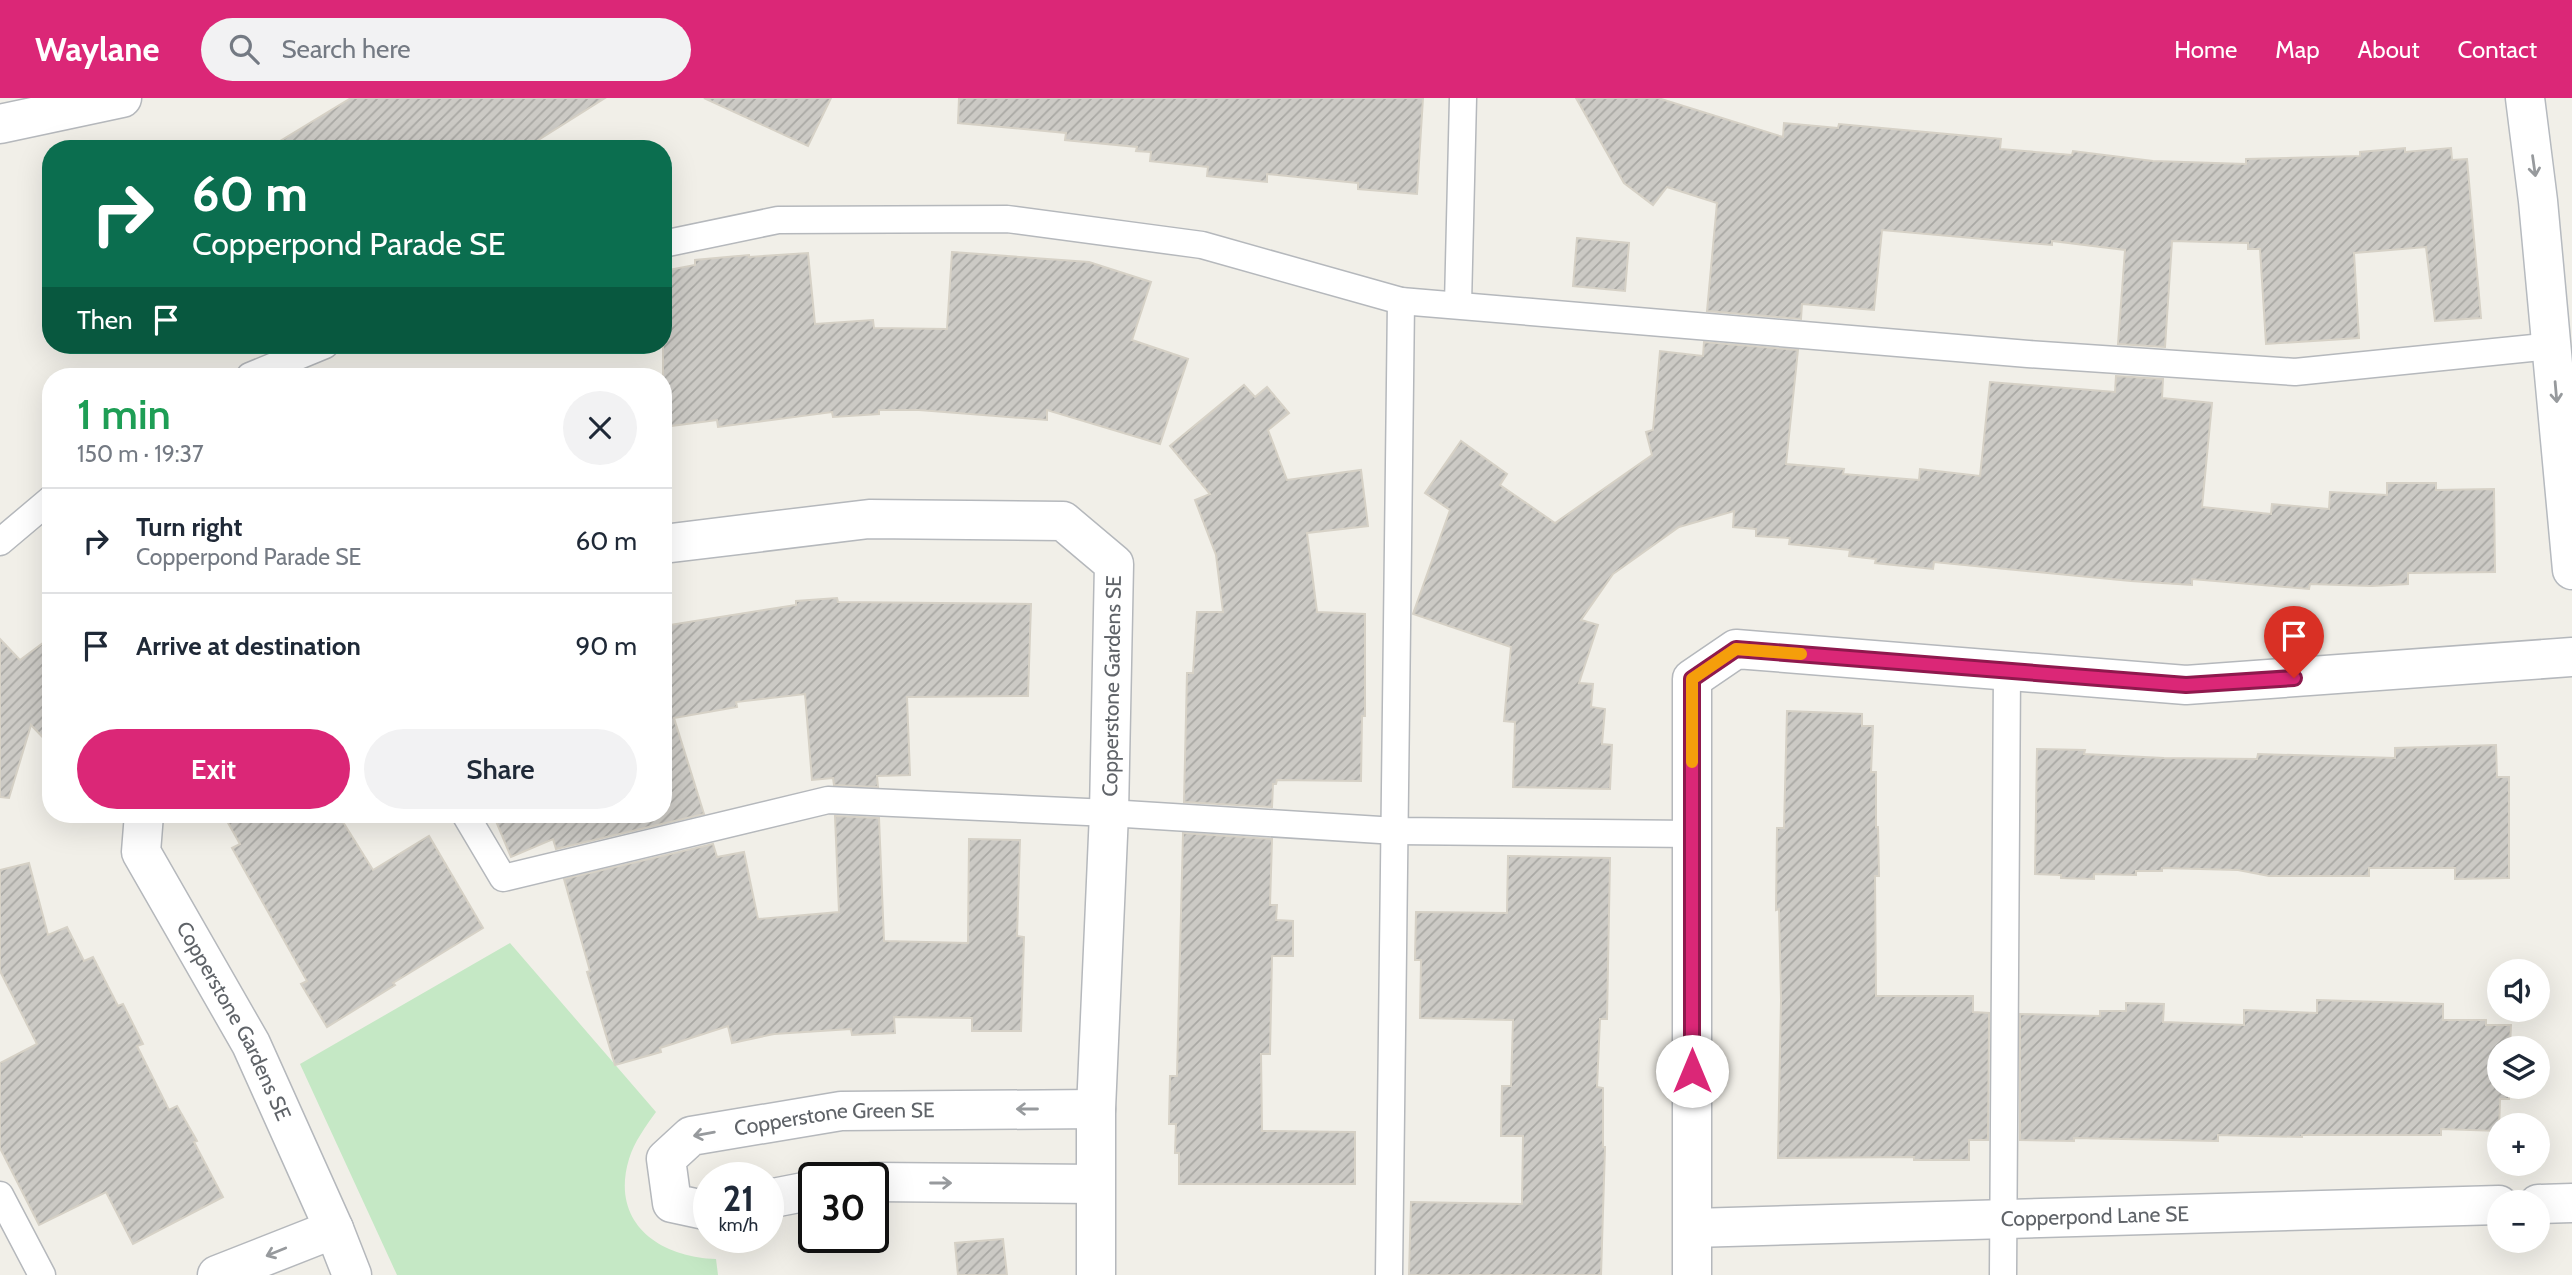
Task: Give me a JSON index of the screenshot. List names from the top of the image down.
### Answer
{
  "streets": {
    "street": ["Copperstone Gardens SE", "Copperstone Green SE", "Copperpond Lane SE"]
  },
  "crossings": [
    ["Copperstone Gardens SE", "Copperstone Green SE"]
  ],
  "one_way": ["Copperstone Green SE"],
  "page": {
    "header": "Waylane",
    "search": "Search here",
    "nav": [
      "Home",
      "Map",
      "About",
      "Contact"
    ],
    "turn": ["60 m", "Copperpond Parade SE"],
    "then": "Then",
    "heading": ["1 min", "150 m · 19:37"],
    "list": [
      {
        "name": "Turn right",
        "note": "Copperpond Parade SE",
        "value": "60 m"
      },
      {
        "name": "Arrive at destination",
        "value": "90 m"
      }
    ],
    "buttons": ["Exit", "Share"],
    "map_buttons": ["+", "−"],
    "speed": "21 km/h",
    "limit": "30"
  }
}
